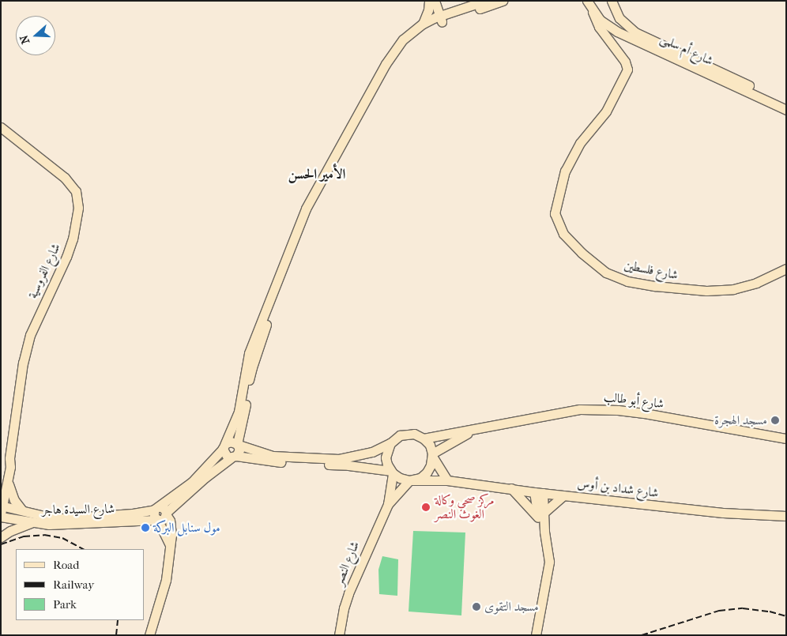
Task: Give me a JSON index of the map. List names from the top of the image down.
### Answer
{
  "streets": {
    "street": [
      "شارع أم سلمى",
      "شارع فلسطين",
      "شارع الفروسية",
      "شارع أبو طالب",
      "شارع شداد بن أوس",
      "شارع السيدة هاجر",
      "شارع النصر"
    ]
  },
  "crossings": [
    ["شارع أم سلمى", "شارع فلسطين"],
    ["شارع الفروسية", "شارع السيدة هاجر"],
    ["شارع أبو طالب", "شارع شداد بن أوس"],
    ["شارع أبو طالب", "شارع النصر"],
    ["شارع شداد بن أوس", "شارع النصر"]
  ],
  "districts": ["الأمير الحسن"],
  "places": [
    "مسجد الهجرة",
    "مركز صحي وكالة الغوث النصر",
    "مول سنابل البركة",
    "مسجد التقوى"
  ],
  "legend": ["Road", "Railway", "Park"],
  "north": "left"
}
